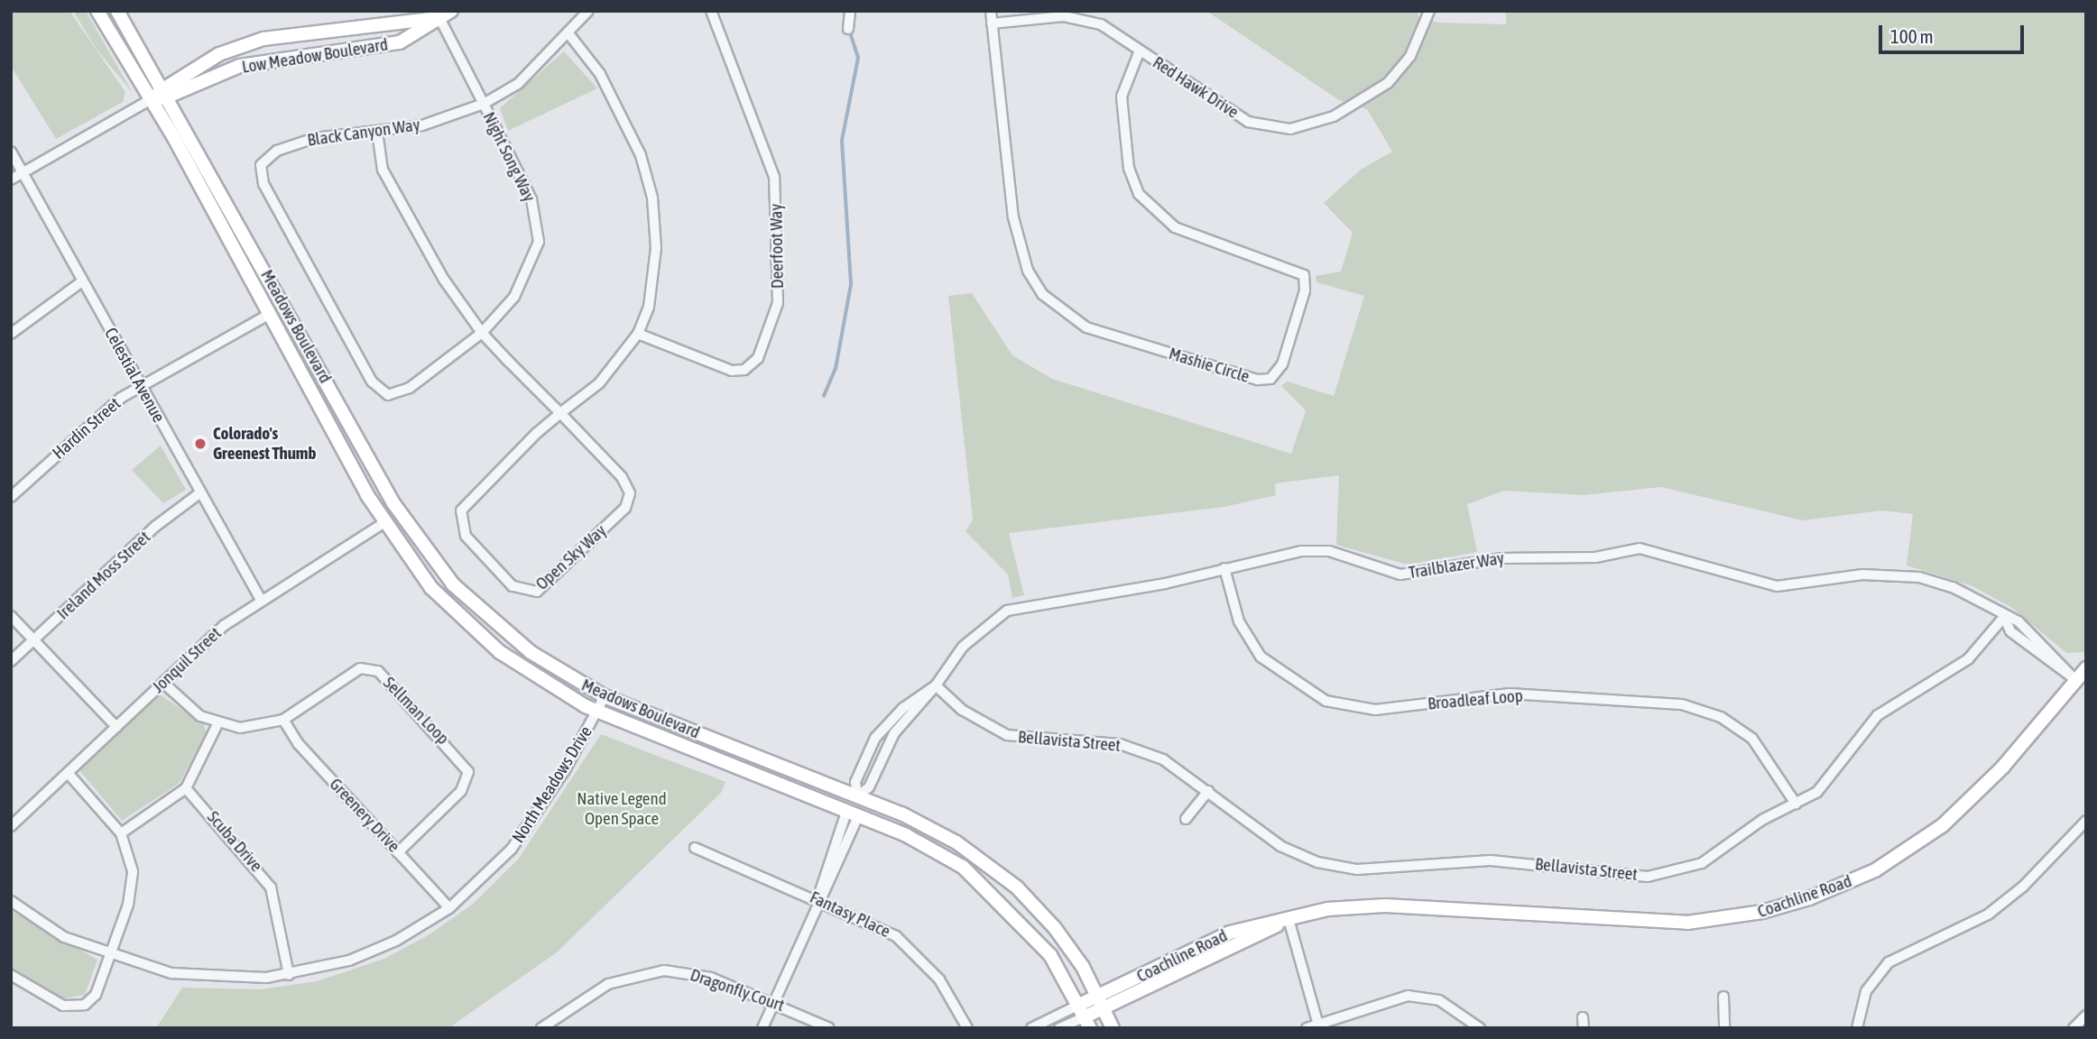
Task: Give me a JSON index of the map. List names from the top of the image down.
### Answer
{
  "streets": {
    "main road": ["Low Meadow Boulevard", "Meadows Boulevard", "Coachline Road"],
    "street": [
      "Red Hawk Drive",
      "Black Canyon Way",
      "Night Song Way",
      "Deerfoot Way",
      "Mashie Circle",
      "Celestial Avenue",
      "Hardin Street",
      "Open Sky Way",
      "Trailblazer Way",
      "Ireland Moss Street",
      "Jonquil Street",
      "Broadleaf Loop",
      "Sellman Loop",
      "Bellavista Street",
      "North Meadows Drive",
      "Greenery Drive",
      "Scuba Drive",
      "Fantasy Place",
      "Dragonfly Court"
    ]
  },
  "crossings": [
    ["Low Meadow Boulevard", "Night Song Way"],
    ["Low Meadow Boulevard", "Meadows Boulevard"],
    ["Low Meadow Boulevard", "Celestial Avenue"],
    ["Red Hawk Drive", "Mashie Circle"],
    ["Black Canyon Way", "Night Song Way"],
    ["Black Canyon Way", "Open Sky Way"],
    ["Night Song Way", "Open Sky Way"],
    ["Meadows Boulevard", "Hardin Street"],
    ["Meadows Boulevard", "Trailblazer Way"],
    ["Meadows Boulevard", "Jonquil Street"],
    ["Meadows Boulevard", "North Meadows Drive"],
    ["Meadows Boulevard", "Coachline Road"],
    ["Celestial Avenue", "Hardin Street"],
    ["Celestial Avenue", "Ireland Moss Street"],
    ["Celestial Avenue", "Jonquil Street"],
    ["Trailblazer Way", "Broadleaf Loop"],
    ["Trailblazer Way", "Bellavista Street"],
    ["Trailblazer Way", "Coachline Road"],
    ["Broadleaf Loop", "Bellavista Street"],
    ["Sellman Loop", "Greenery Drive"],
    ["North Meadows Drive", "Greenery Drive"],
    ["North Meadows Drive", "Scuba Drive"]
  ],
  "parks": ["Native Legend Open Space"],
  "places": ["Colorado's Greenest Thumb"],
  "scale_bar": "100 m"
}
